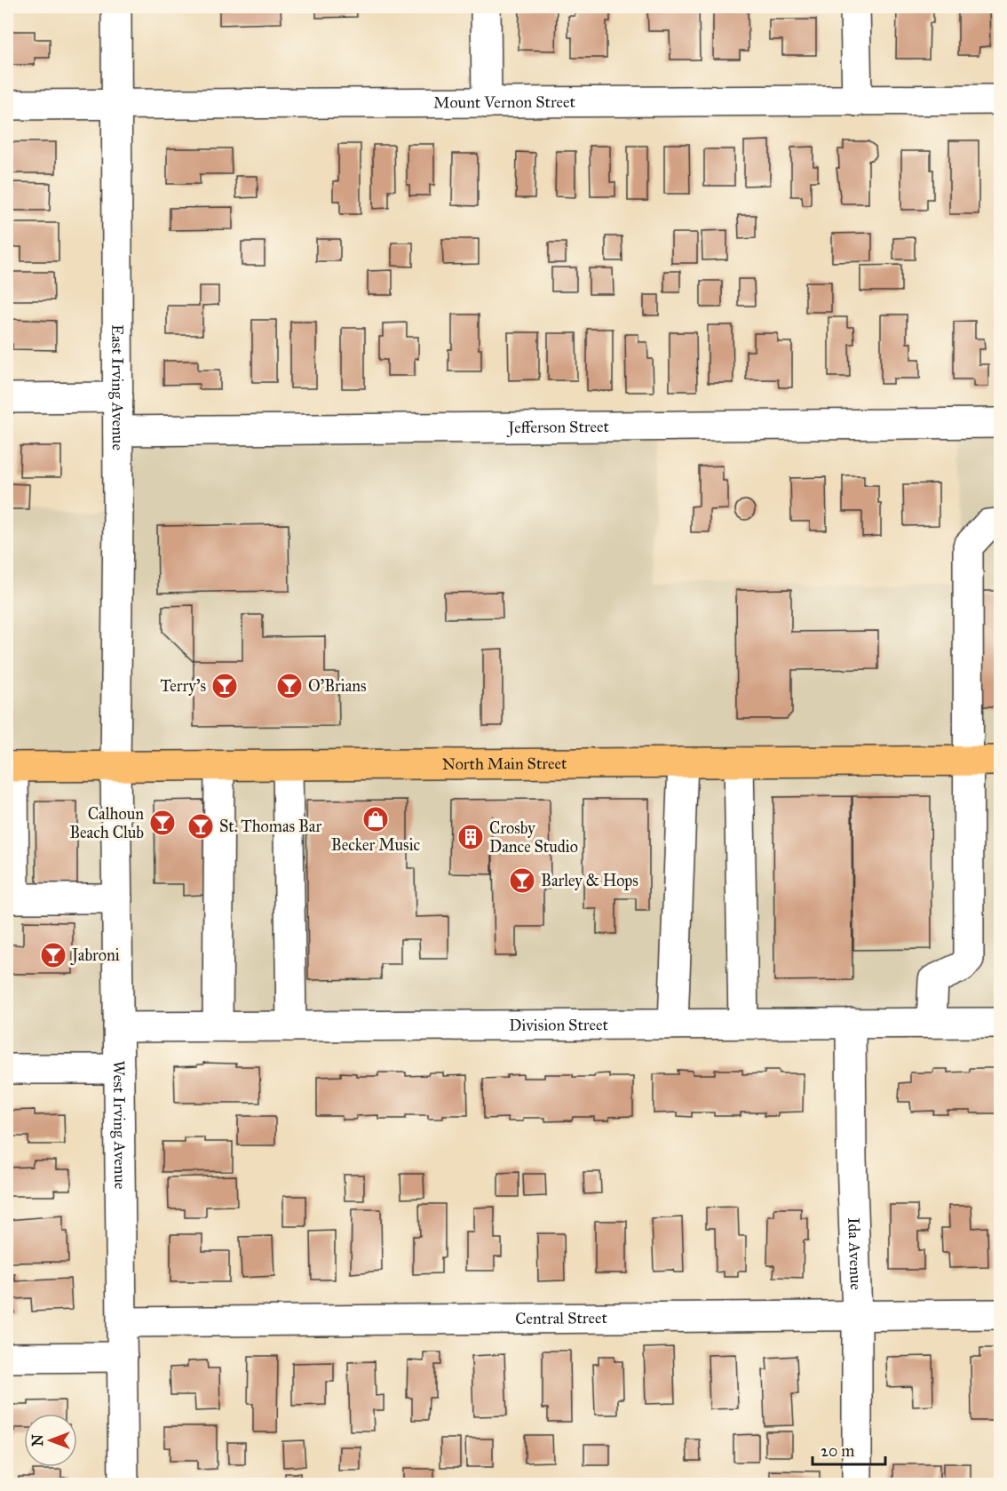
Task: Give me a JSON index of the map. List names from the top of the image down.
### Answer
{
  "streets": {
    "main road": ["North Main Street"],
    "street": [
      "Mount Vernon Street",
      "East Irving Avenue",
      "Jefferson Street",
      "Division Street",
      "West Irving Avenue",
      "Ida Avenue",
      "Central Street"
    ]
  },
  "crossings": [
    ["Mount Vernon Street", "East Irving Avenue"],
    ["East Irving Avenue", "Jefferson Street"],
    ["East Irving Avenue", "North Main Street"],
    ["East Irving Avenue", "West Irving Avenue"],
    ["North Main Street", "West Irving Avenue"],
    ["Division Street", "West Irving Avenue"],
    ["Division Street", "Ida Avenue"],
    ["West Irving Avenue", "Central Street"],
    ["Ida Avenue", "Central Street"]
  ],
  "places": {
    "bar": [
      "Terry's",
      "O'Brians",
      "Calhoun Beach Club",
      "St. Thomas Bar",
      "Barley & Hops",
      "Jabroni"
    ],
    "shop": ["Becker Music"],
    "building": ["Crosby Dance Studio"]
  },
  "scale_bar": "20 m",
  "north": "left"
}
